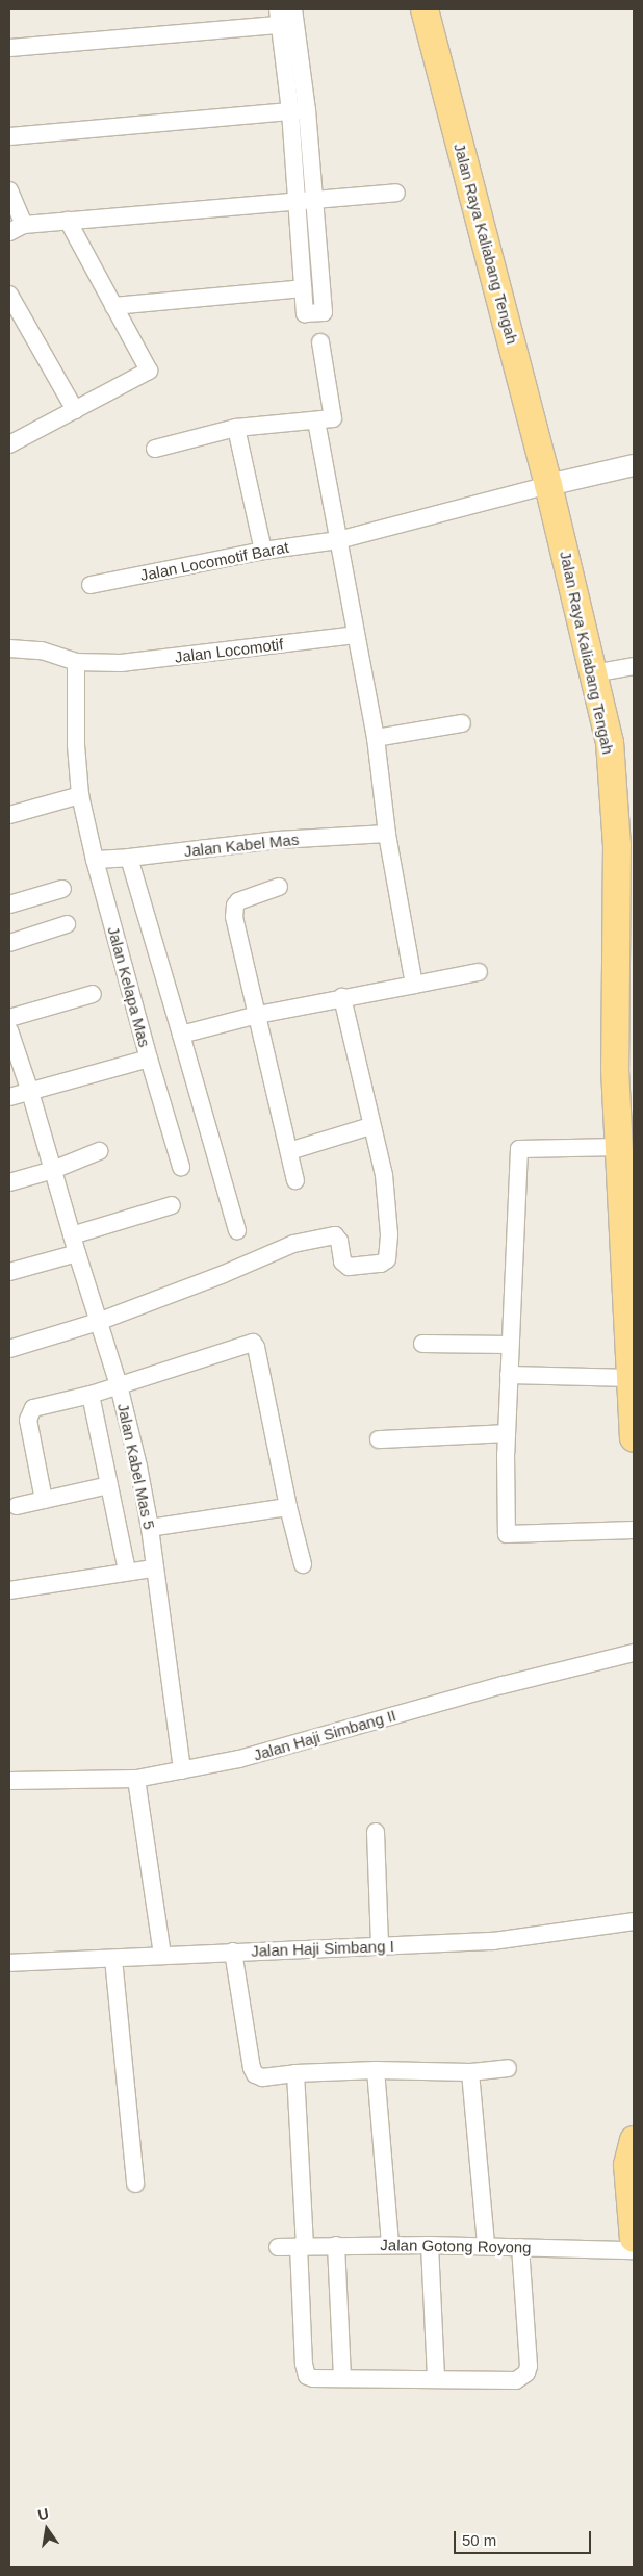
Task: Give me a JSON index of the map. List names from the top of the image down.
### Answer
{
  "streets": {
    "main road": ["Jalan Raya Kaliabang Tengah"],
    "street": [
      "Jalan Locomotif Barat",
      "Jalan Locomotif",
      "Jalan Kabel Mas",
      "Jalan Kelapa Mas",
      "Jalan Kabel Mas 5",
      "Jalan Haji Simbang II",
      "Jalan Haji Simbang I",
      "Jalan Gotong Royong"
    ]
  },
  "crossings": [
    ["Jalan Kabel Mas", "Jalan Kelapa Mas"],
    ["Jalan Kabel Mas 5", "Jalan Haji Simbang II"]
  ],
  "scale_bar": "50 m",
  "north": "top"
}
